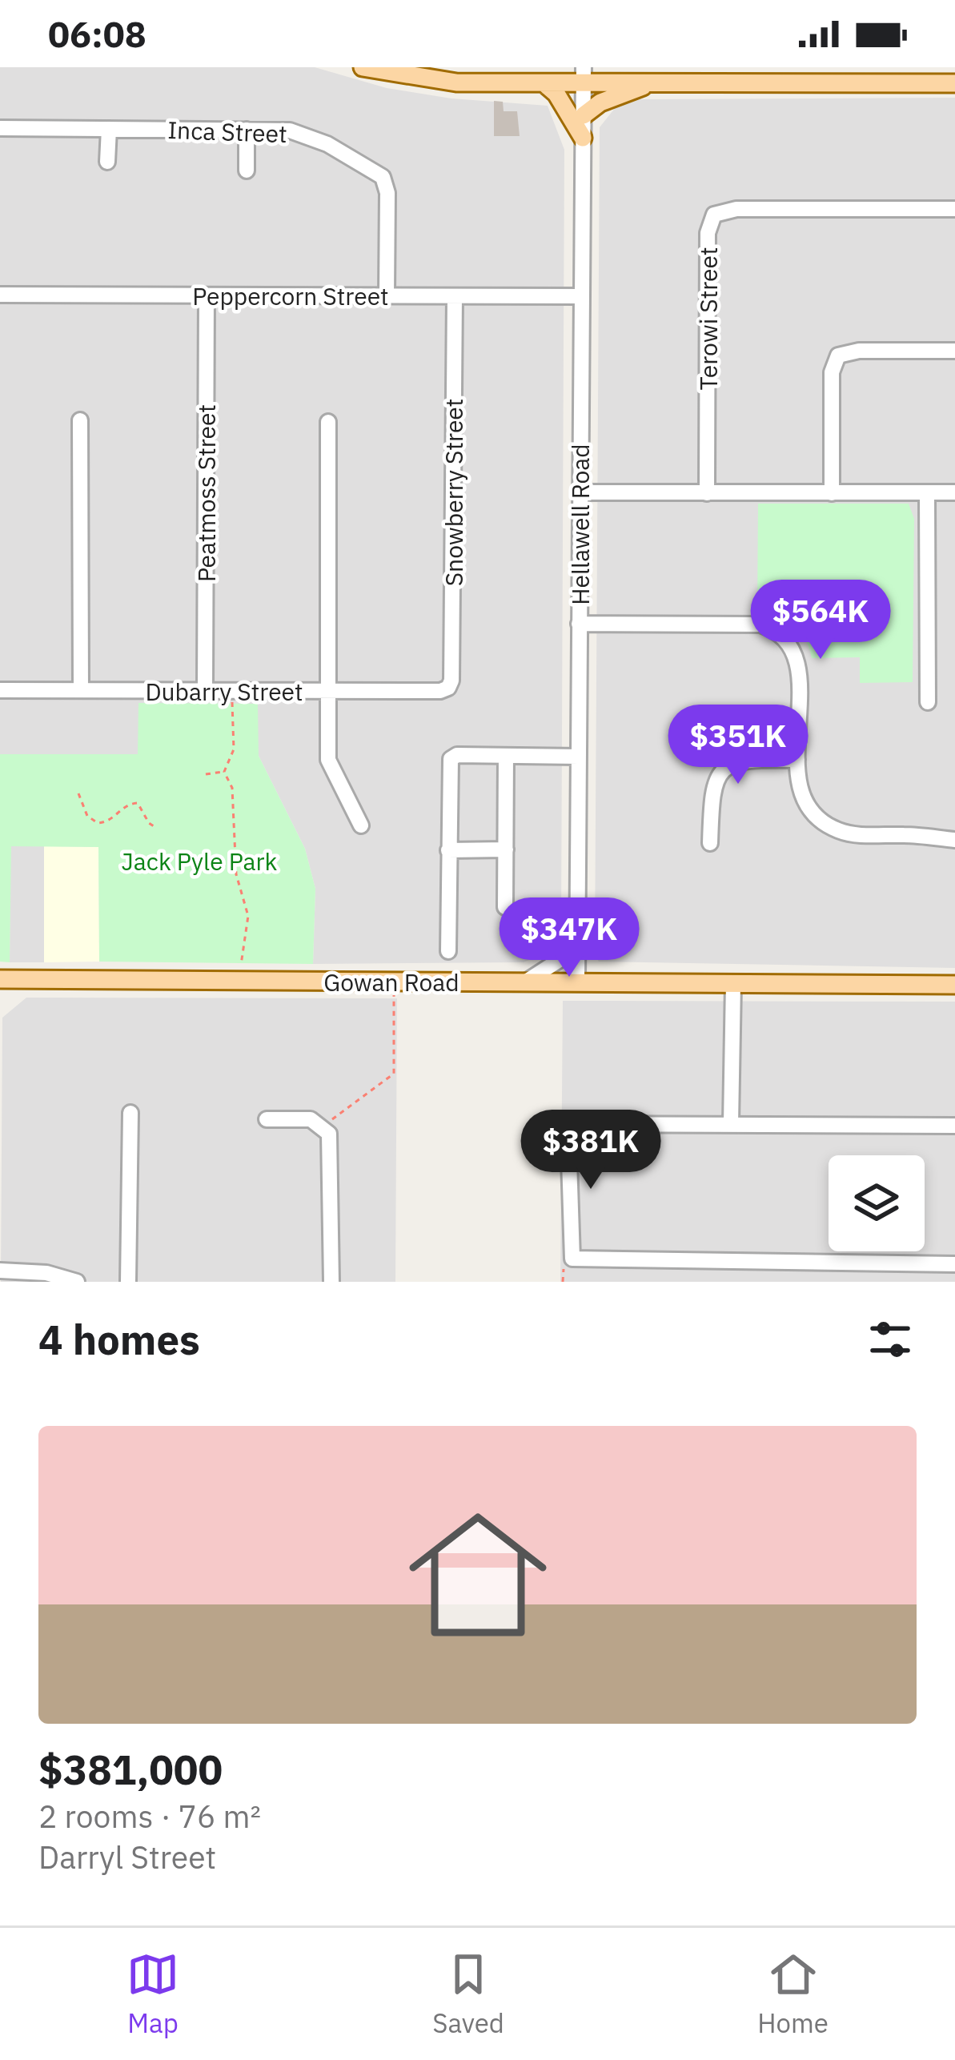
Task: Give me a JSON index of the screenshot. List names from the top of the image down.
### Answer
{
  "streets": {
    "main road": ["Gowan Road"],
    "street": [
      "Inca Street",
      "Peppercorn Street",
      "Terowi Street",
      "Snowberry Street",
      "Peatmoss Street",
      "Hellawell Road",
      "Dubarry Street"
    ]
  },
  "crossings": [
    ["Inca Street", "Peppercorn Street"],
    ["Peppercorn Street", "Snowberry Street"],
    ["Peppercorn Street", "Peatmoss Street"],
    ["Peppercorn Street", "Hellawell Road"],
    ["Snowberry Street", "Dubarry Street"],
    ["Peatmoss Street", "Dubarry Street"],
    ["Hellawell Road", "Gowan Road"]
  ],
  "parks": ["Jack Pyle Park"],
  "page": {
    "status": "06:08",
    "price": [
      "$564K",
      "$351K",
      "$347K",
      "$381K"
    ],
    "heading": "4 homes",
    "list": [
      {
        "name": "$381,000",
        "note": "2 rooms · 76 m² · Darryl Street"
      }
    ],
    "tabs": ["Map", "Saved", "Home"]
  }
}
